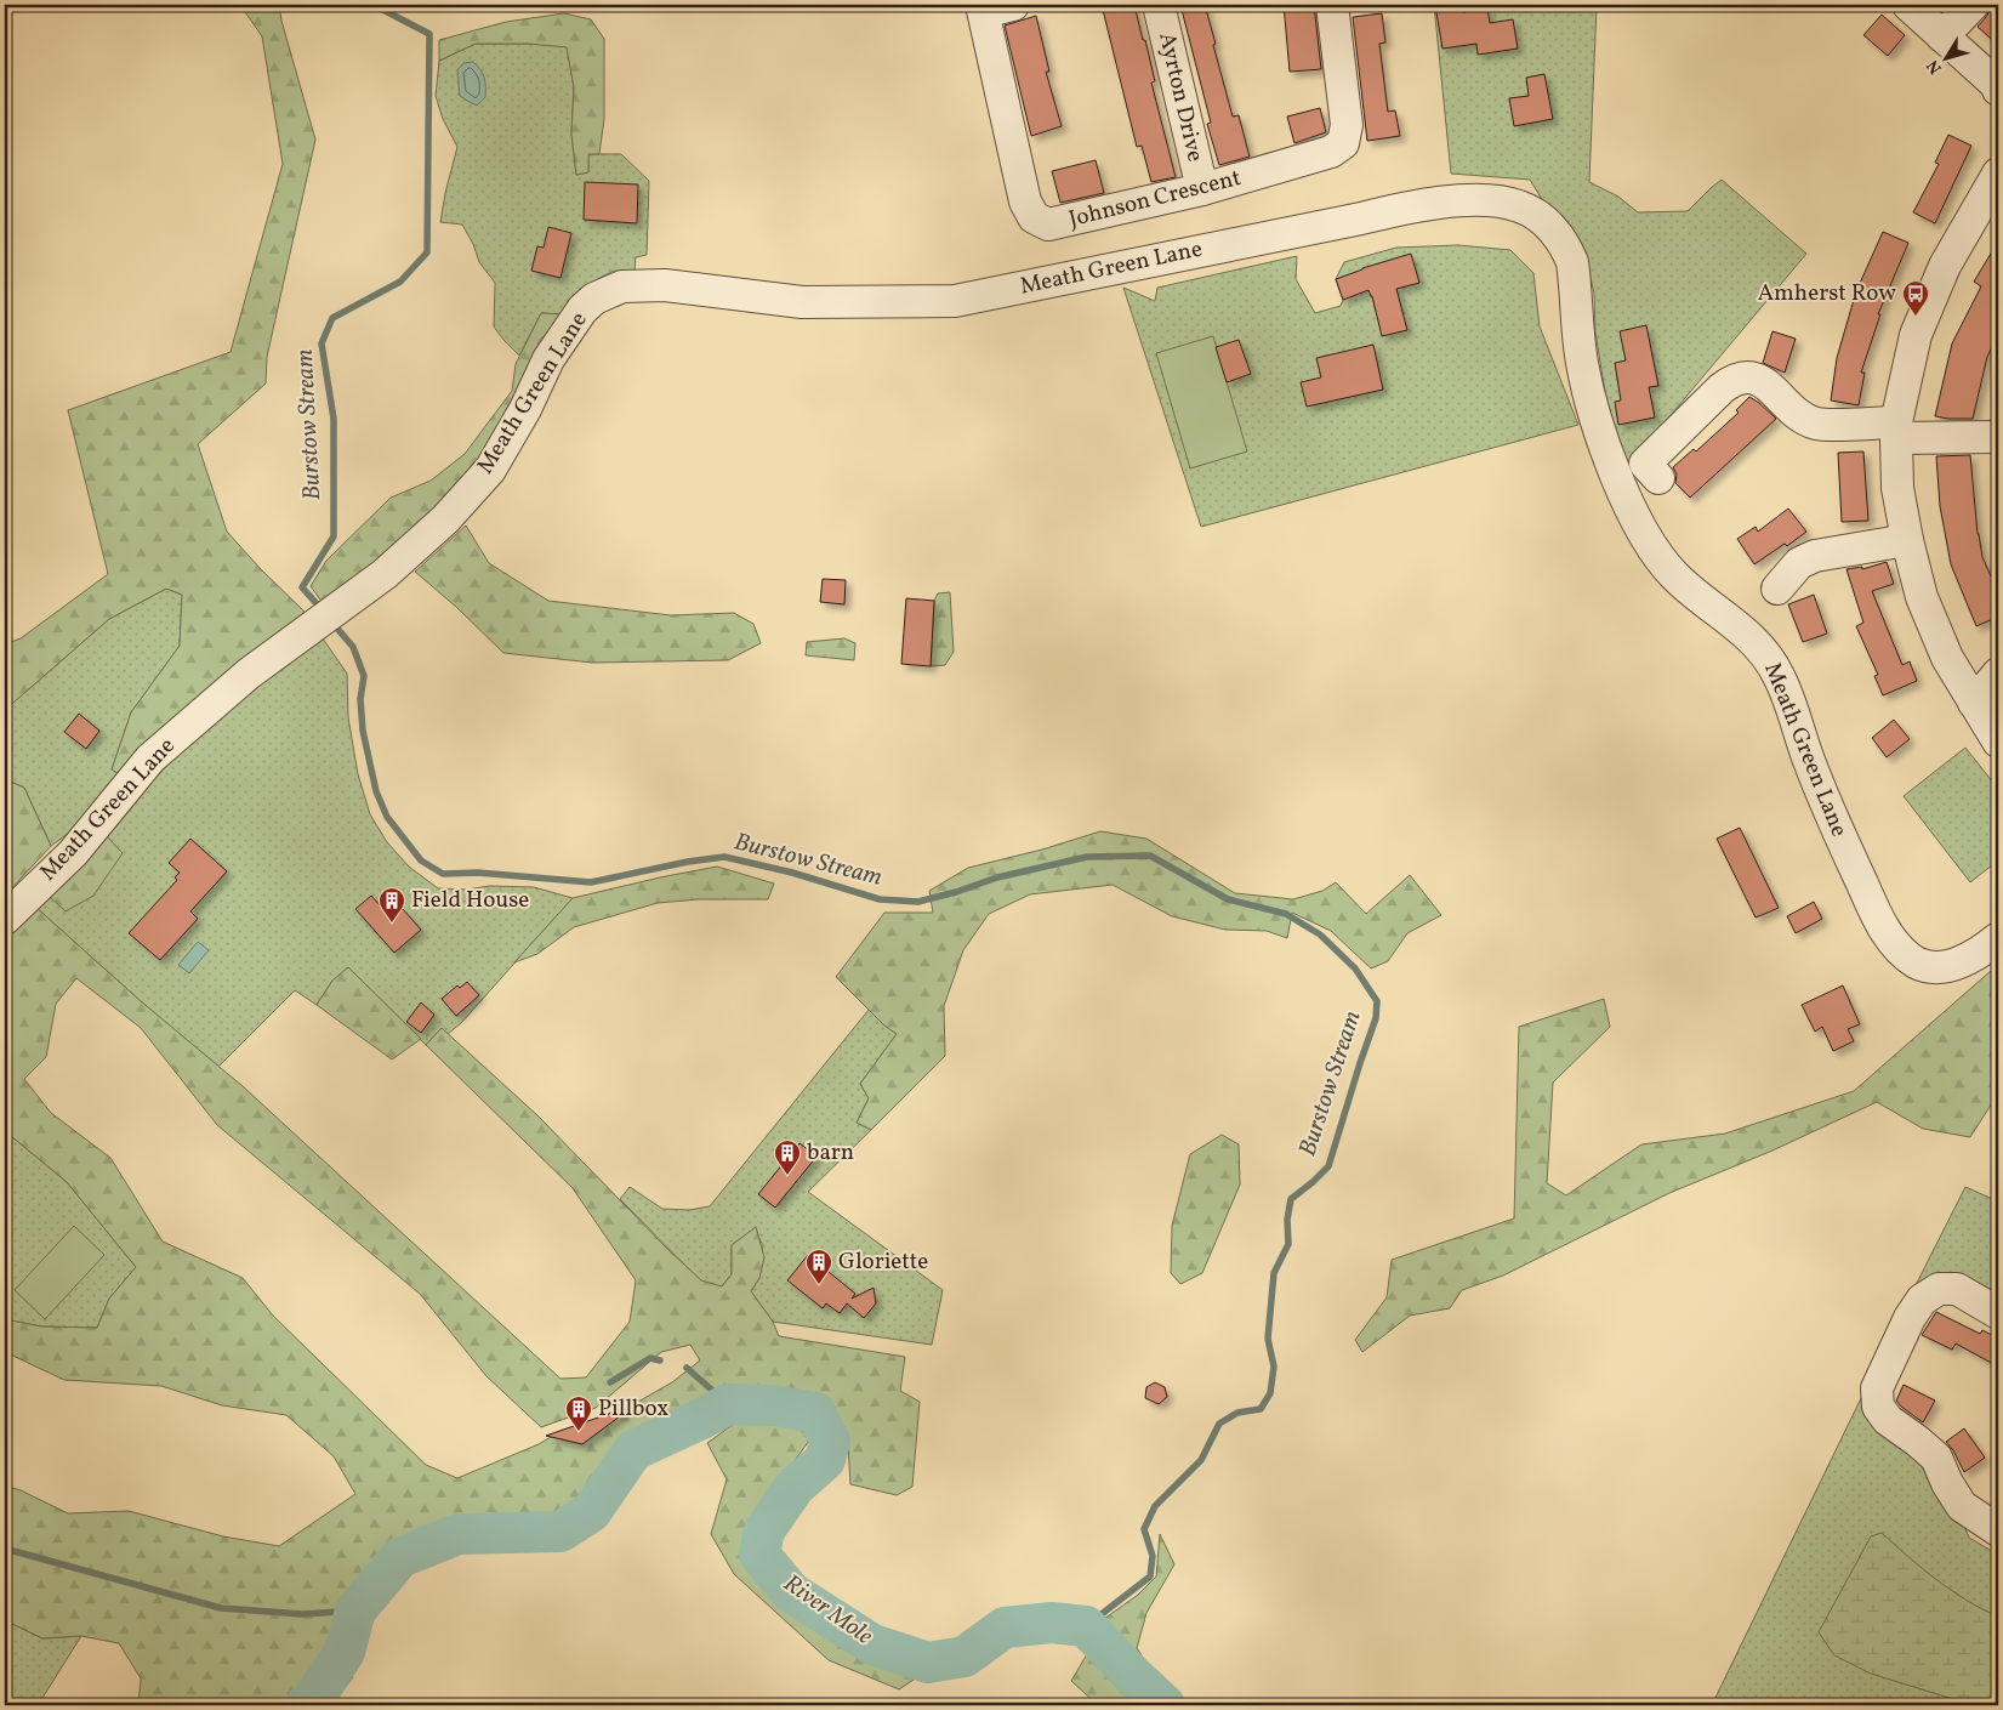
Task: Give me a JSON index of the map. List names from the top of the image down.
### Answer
{
  "streets": {
    "street": ["Ayrton Drive", "Johnson Crescent", "Meath Green Lane"]
  },
  "crossings": [
    ["Ayrton Drive", "Johnson Crescent"]
  ],
  "water": ["Burstow Stream", "River Mole"],
  "places": {
    "bus stop": ["Amherst Row"],
    "building": [
      "Field House",
      "barn",
      "Gloriette",
      "Pillbox"
    ]
  },
  "north": "bottom left"
}
